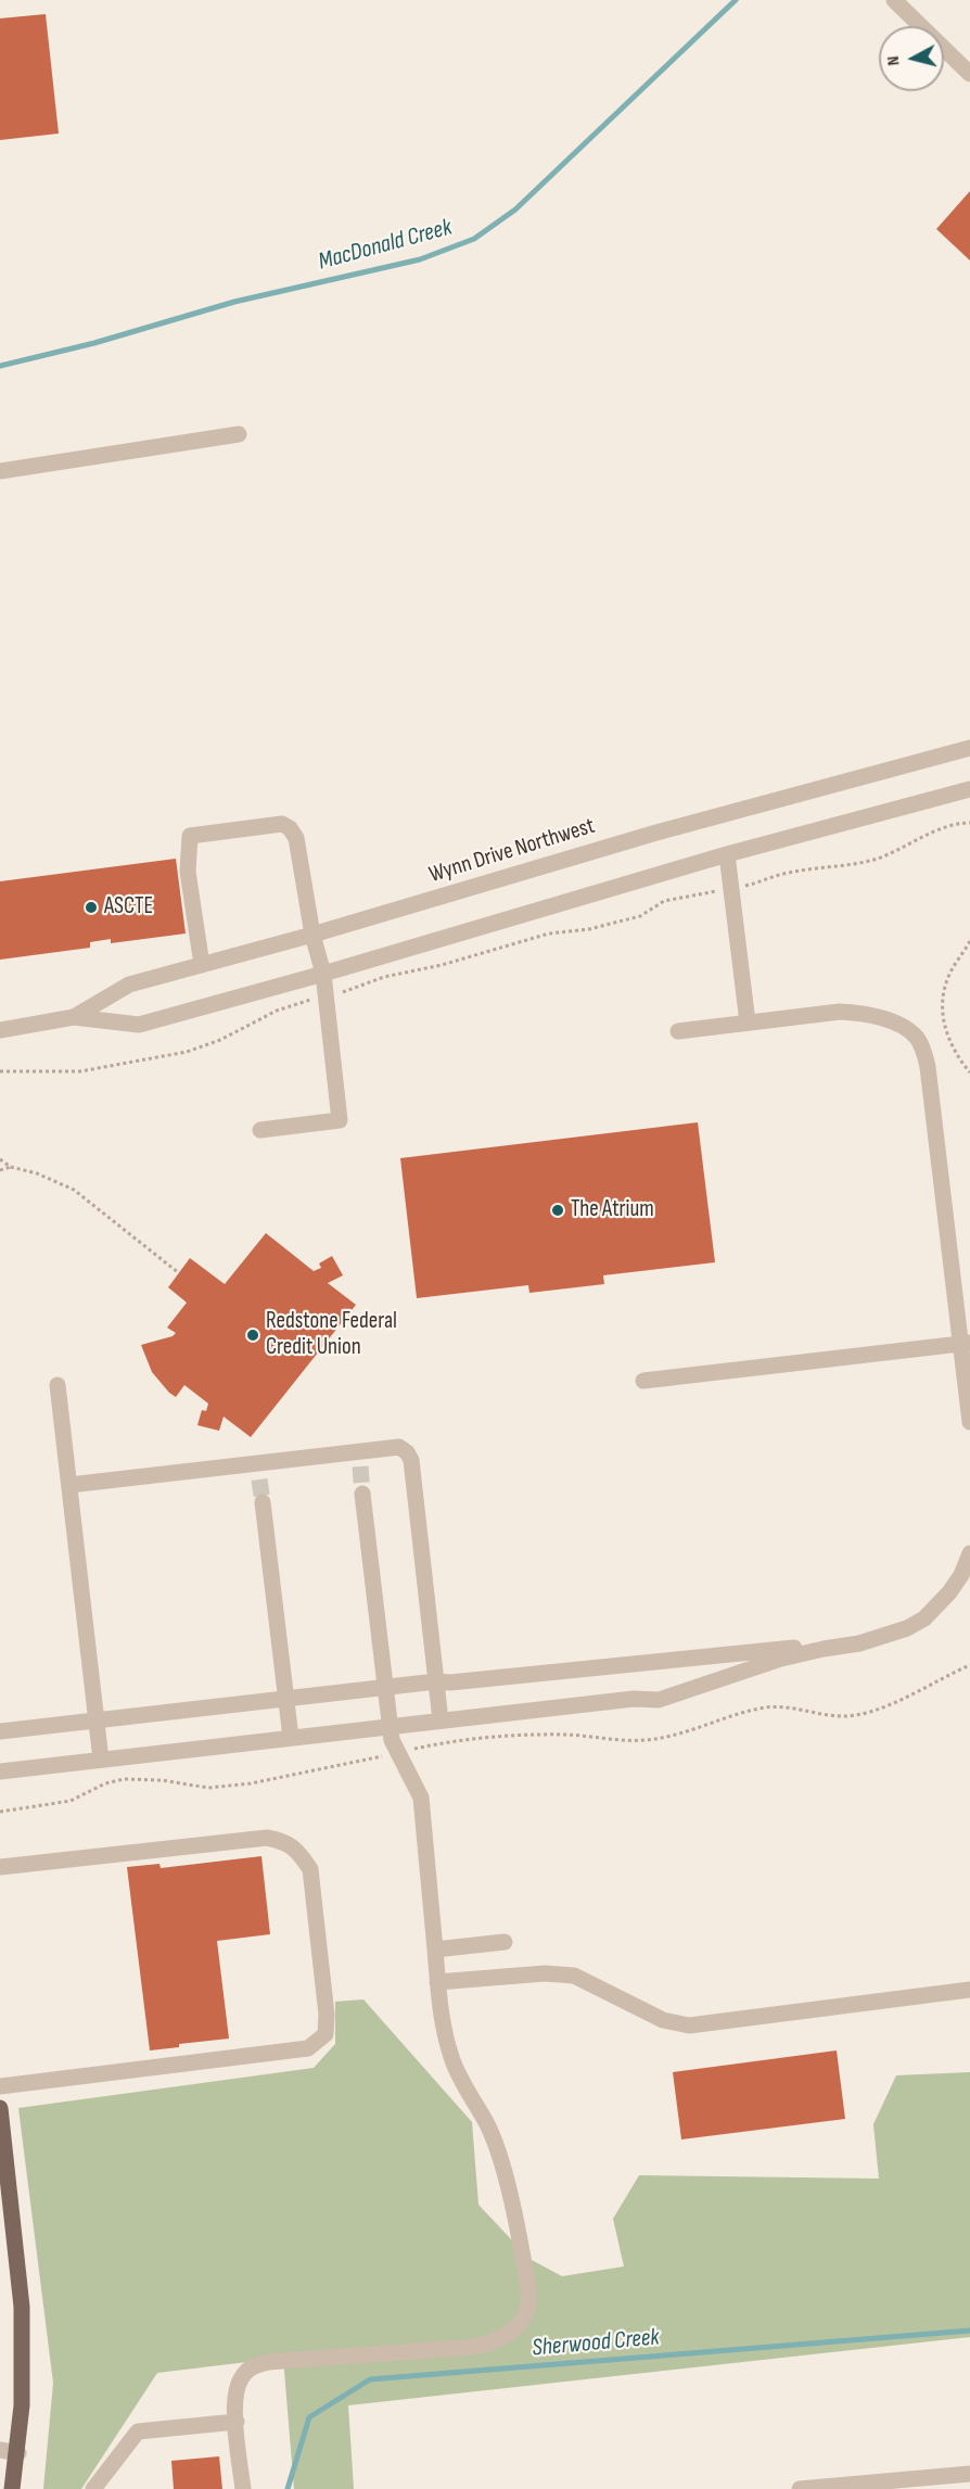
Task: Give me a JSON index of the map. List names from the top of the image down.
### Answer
{
  "streets": {
    "street": ["Wynn Drive Northwest"]
  },
  "water": ["MacDonald Creek", "Sherwood Creek"],
  "places": ["ASCTE", "The Atrium", "Redstone Federal Credit Union"],
  "north": "left"
}
